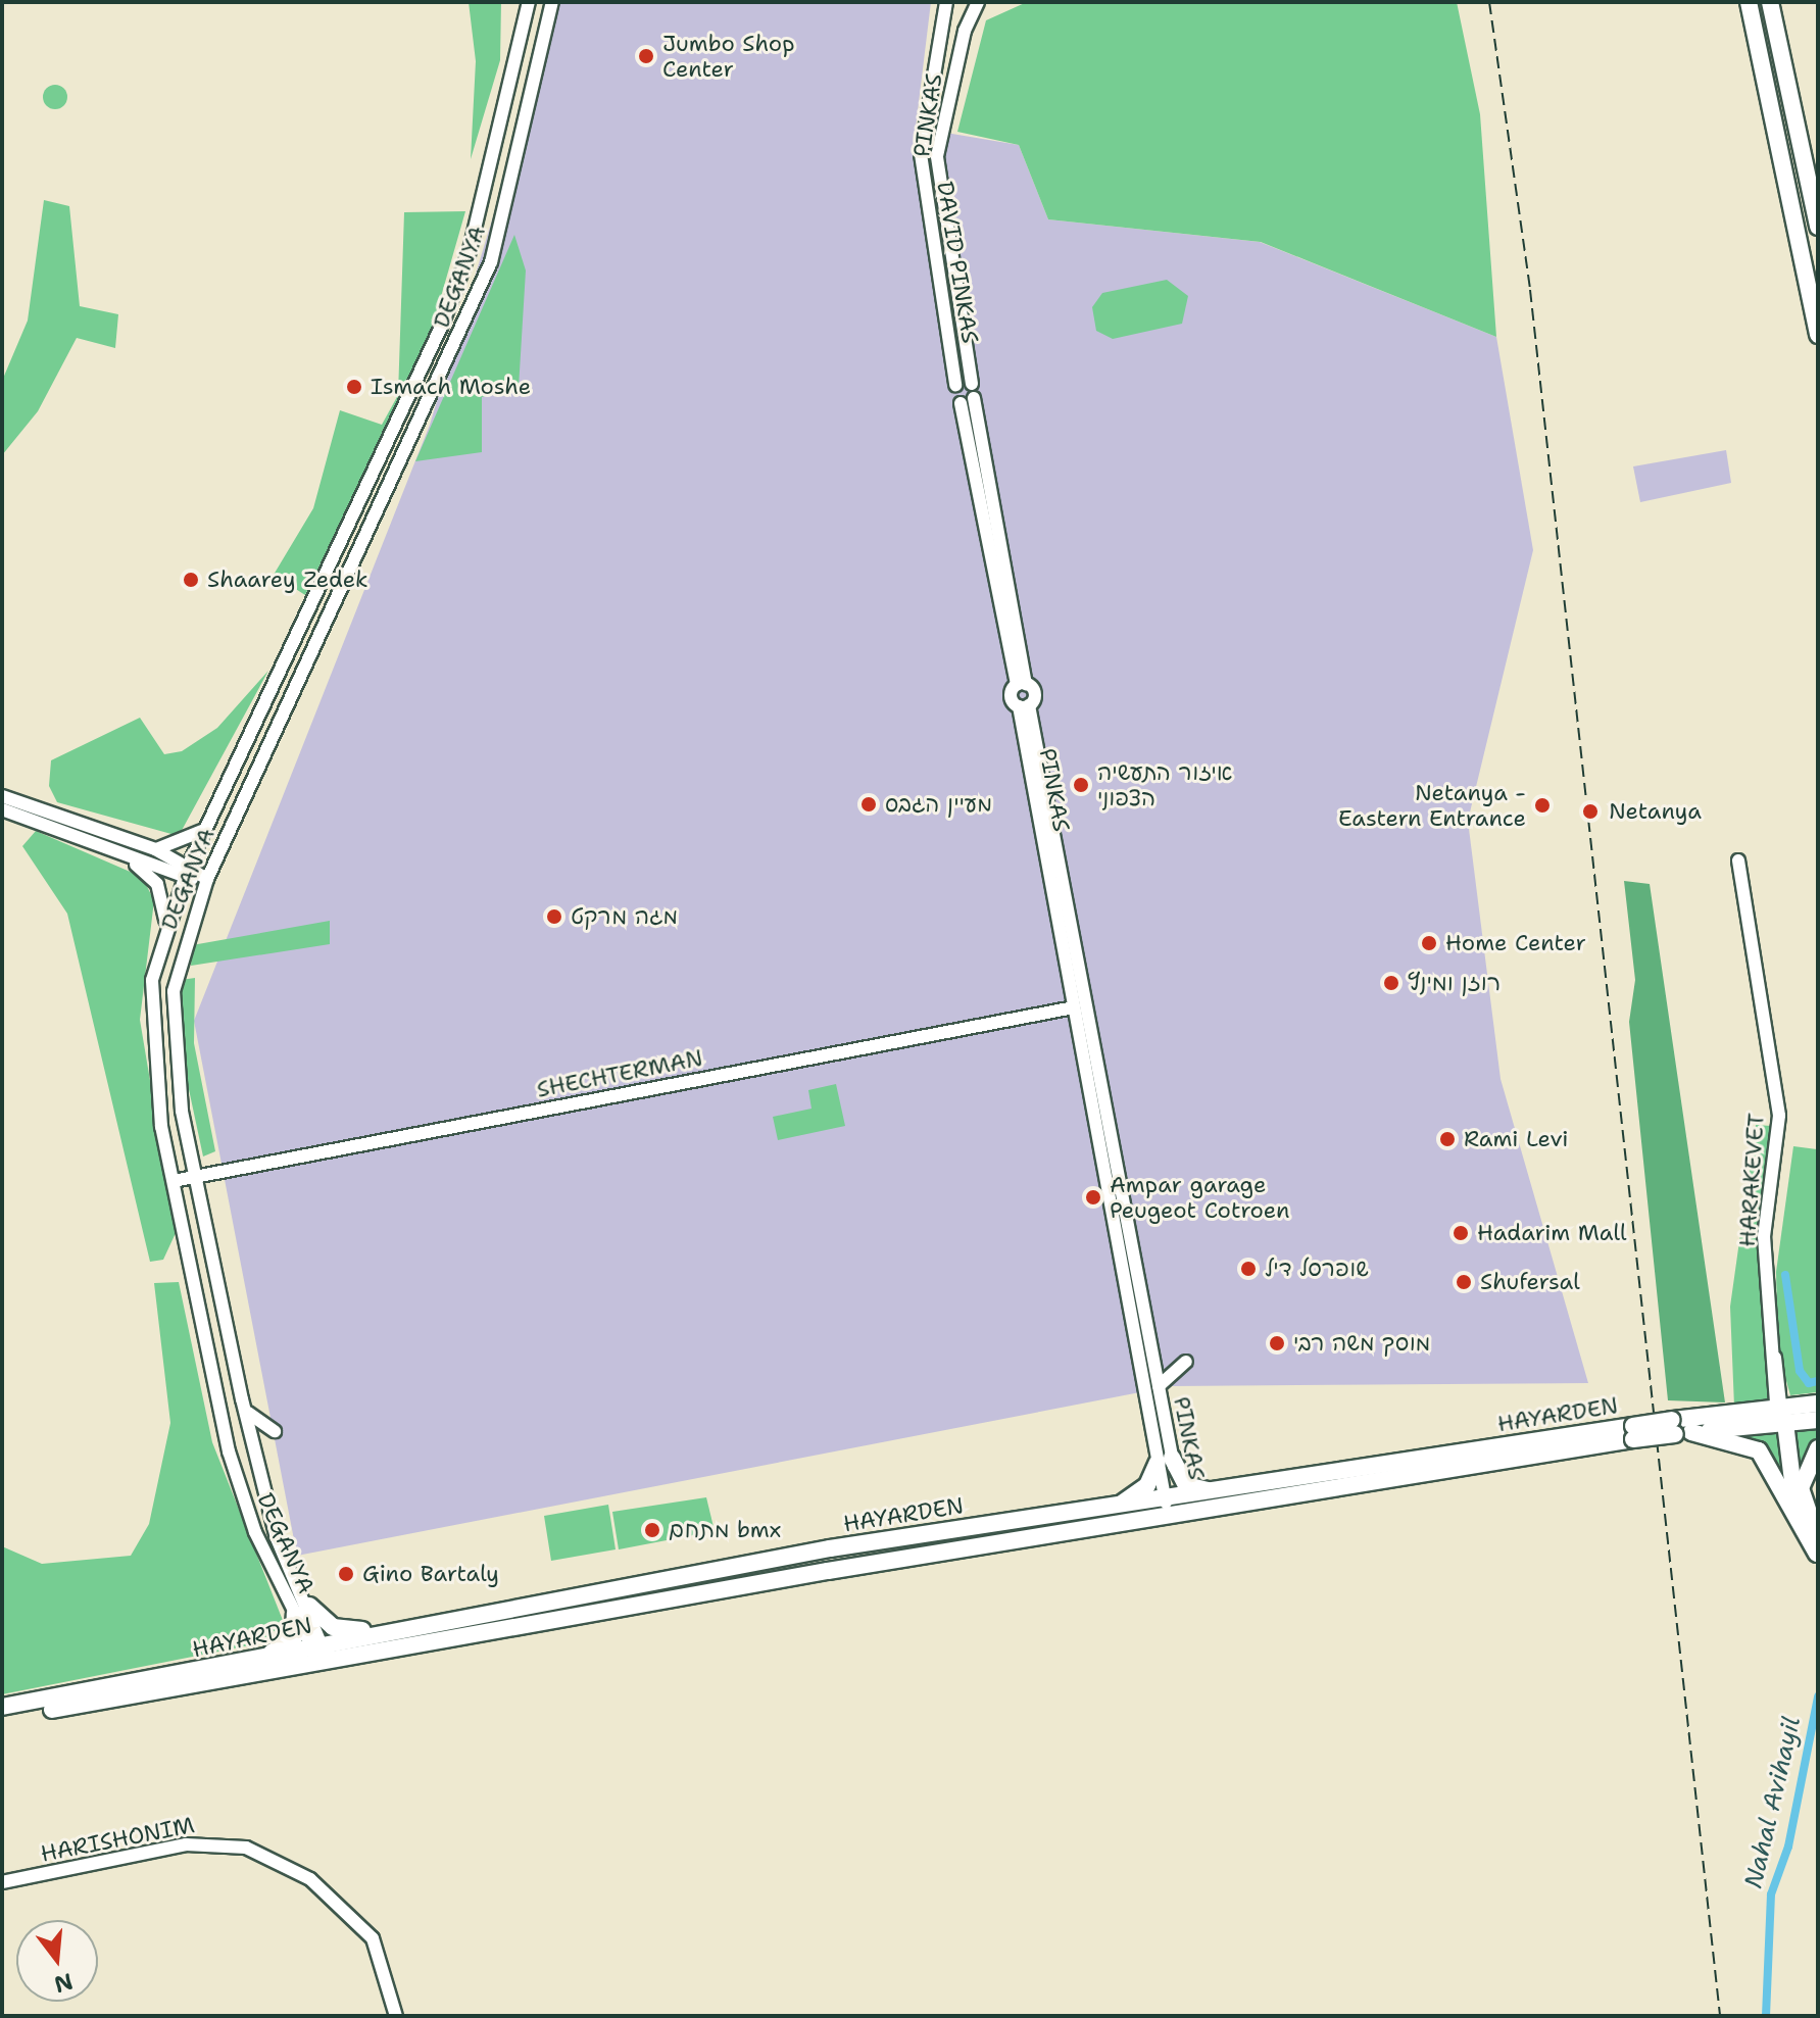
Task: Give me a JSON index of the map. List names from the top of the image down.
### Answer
{
  "streets": {
    "highway": ["HAYARDEN"],
    "street": [
      "PINKAS",
      "DAVID PINKAS",
      "DEGANYA",
      "SHECHTERMAN",
      "HARAKEVET",
      "HARISHONIM"
    ]
  },
  "crossings": [
    ["PINKAS", "DAVID PINKAS"],
    ["PINKAS", "SHECHTERMAN"],
    ["PINKAS", "HAYARDEN"],
    ["DEGANYA", "SHECHTERMAN"],
    ["DEGANYA", "HAYARDEN"],
    ["HARAKEVET", "HAYARDEN"]
  ],
  "water": ["Nahal Avihayil"],
  "places": [
    "Jumbo Shop Center",
    "Ismach Moshe",
    "Shaarey Zedek",
    "איזור התעשיה הצפוני",
    "מעיין הגבס",
    "Netanya - Eastern Entrance",
    "Netanya",
    "מגה מרקט",
    "Home Center",
    "רוזן ומינץ",
    "Rami Levi",
    "Ampar garage Peugeot Cotroen",
    "Hadarim Mall",
    "שופרסל דיל",
    "Shufersal",
    "מוסך משה רבי",
    "מתחם bmx",
    "Gino Bartaly"
  ],
  "north": "bottom"
}
